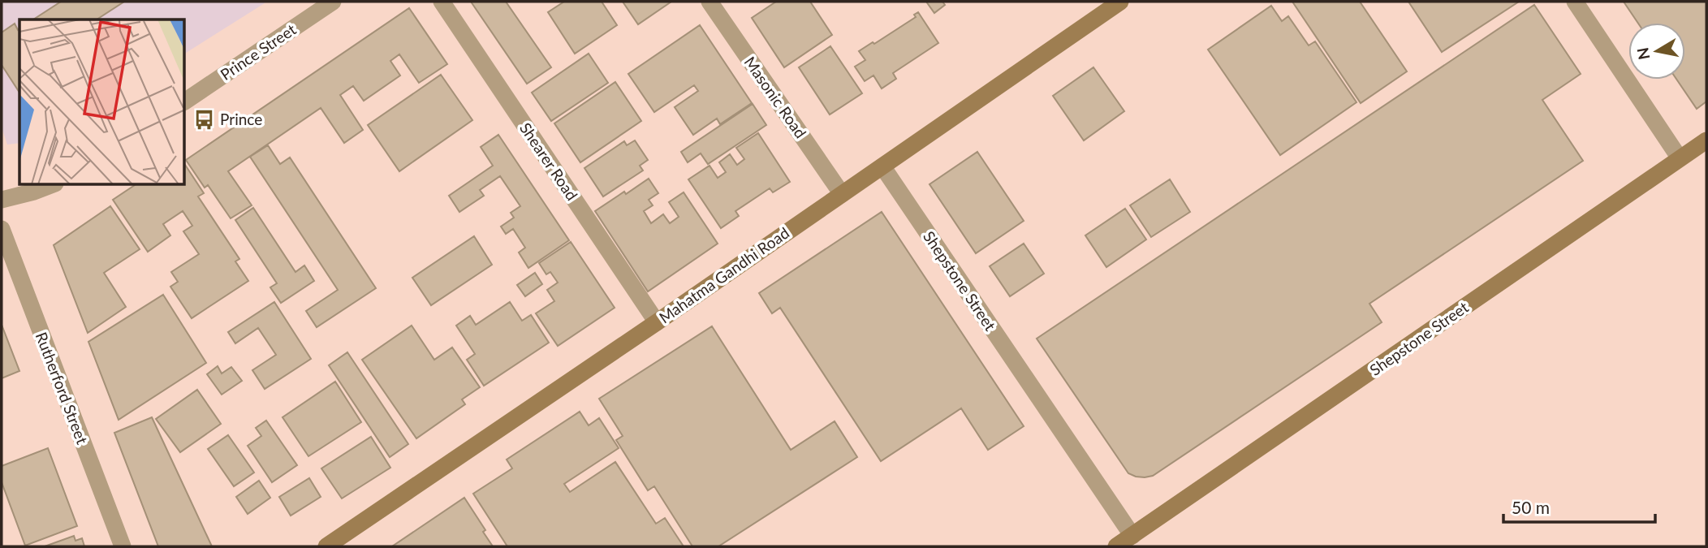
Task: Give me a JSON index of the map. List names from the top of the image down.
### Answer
{
  "streets": {
    "main road": ["Mahatma Gandhi Road", "Shepstone Street"],
    "street": [
      "Prince Street",
      "Masonic Road",
      "Shearer Road",
      "Rutherford Street"
    ]
  },
  "crossings": [
    ["Masonic Road", "Mahatma Gandhi Road"],
    ["Shearer Road", "Mahatma Gandhi Road"],
    ["Mahatma Gandhi Road", "Shepstone Street"]
  ],
  "places": {
    "bus stop": ["Prince"]
  },
  "scale_bar": "50 m",
  "north": "left"
}
